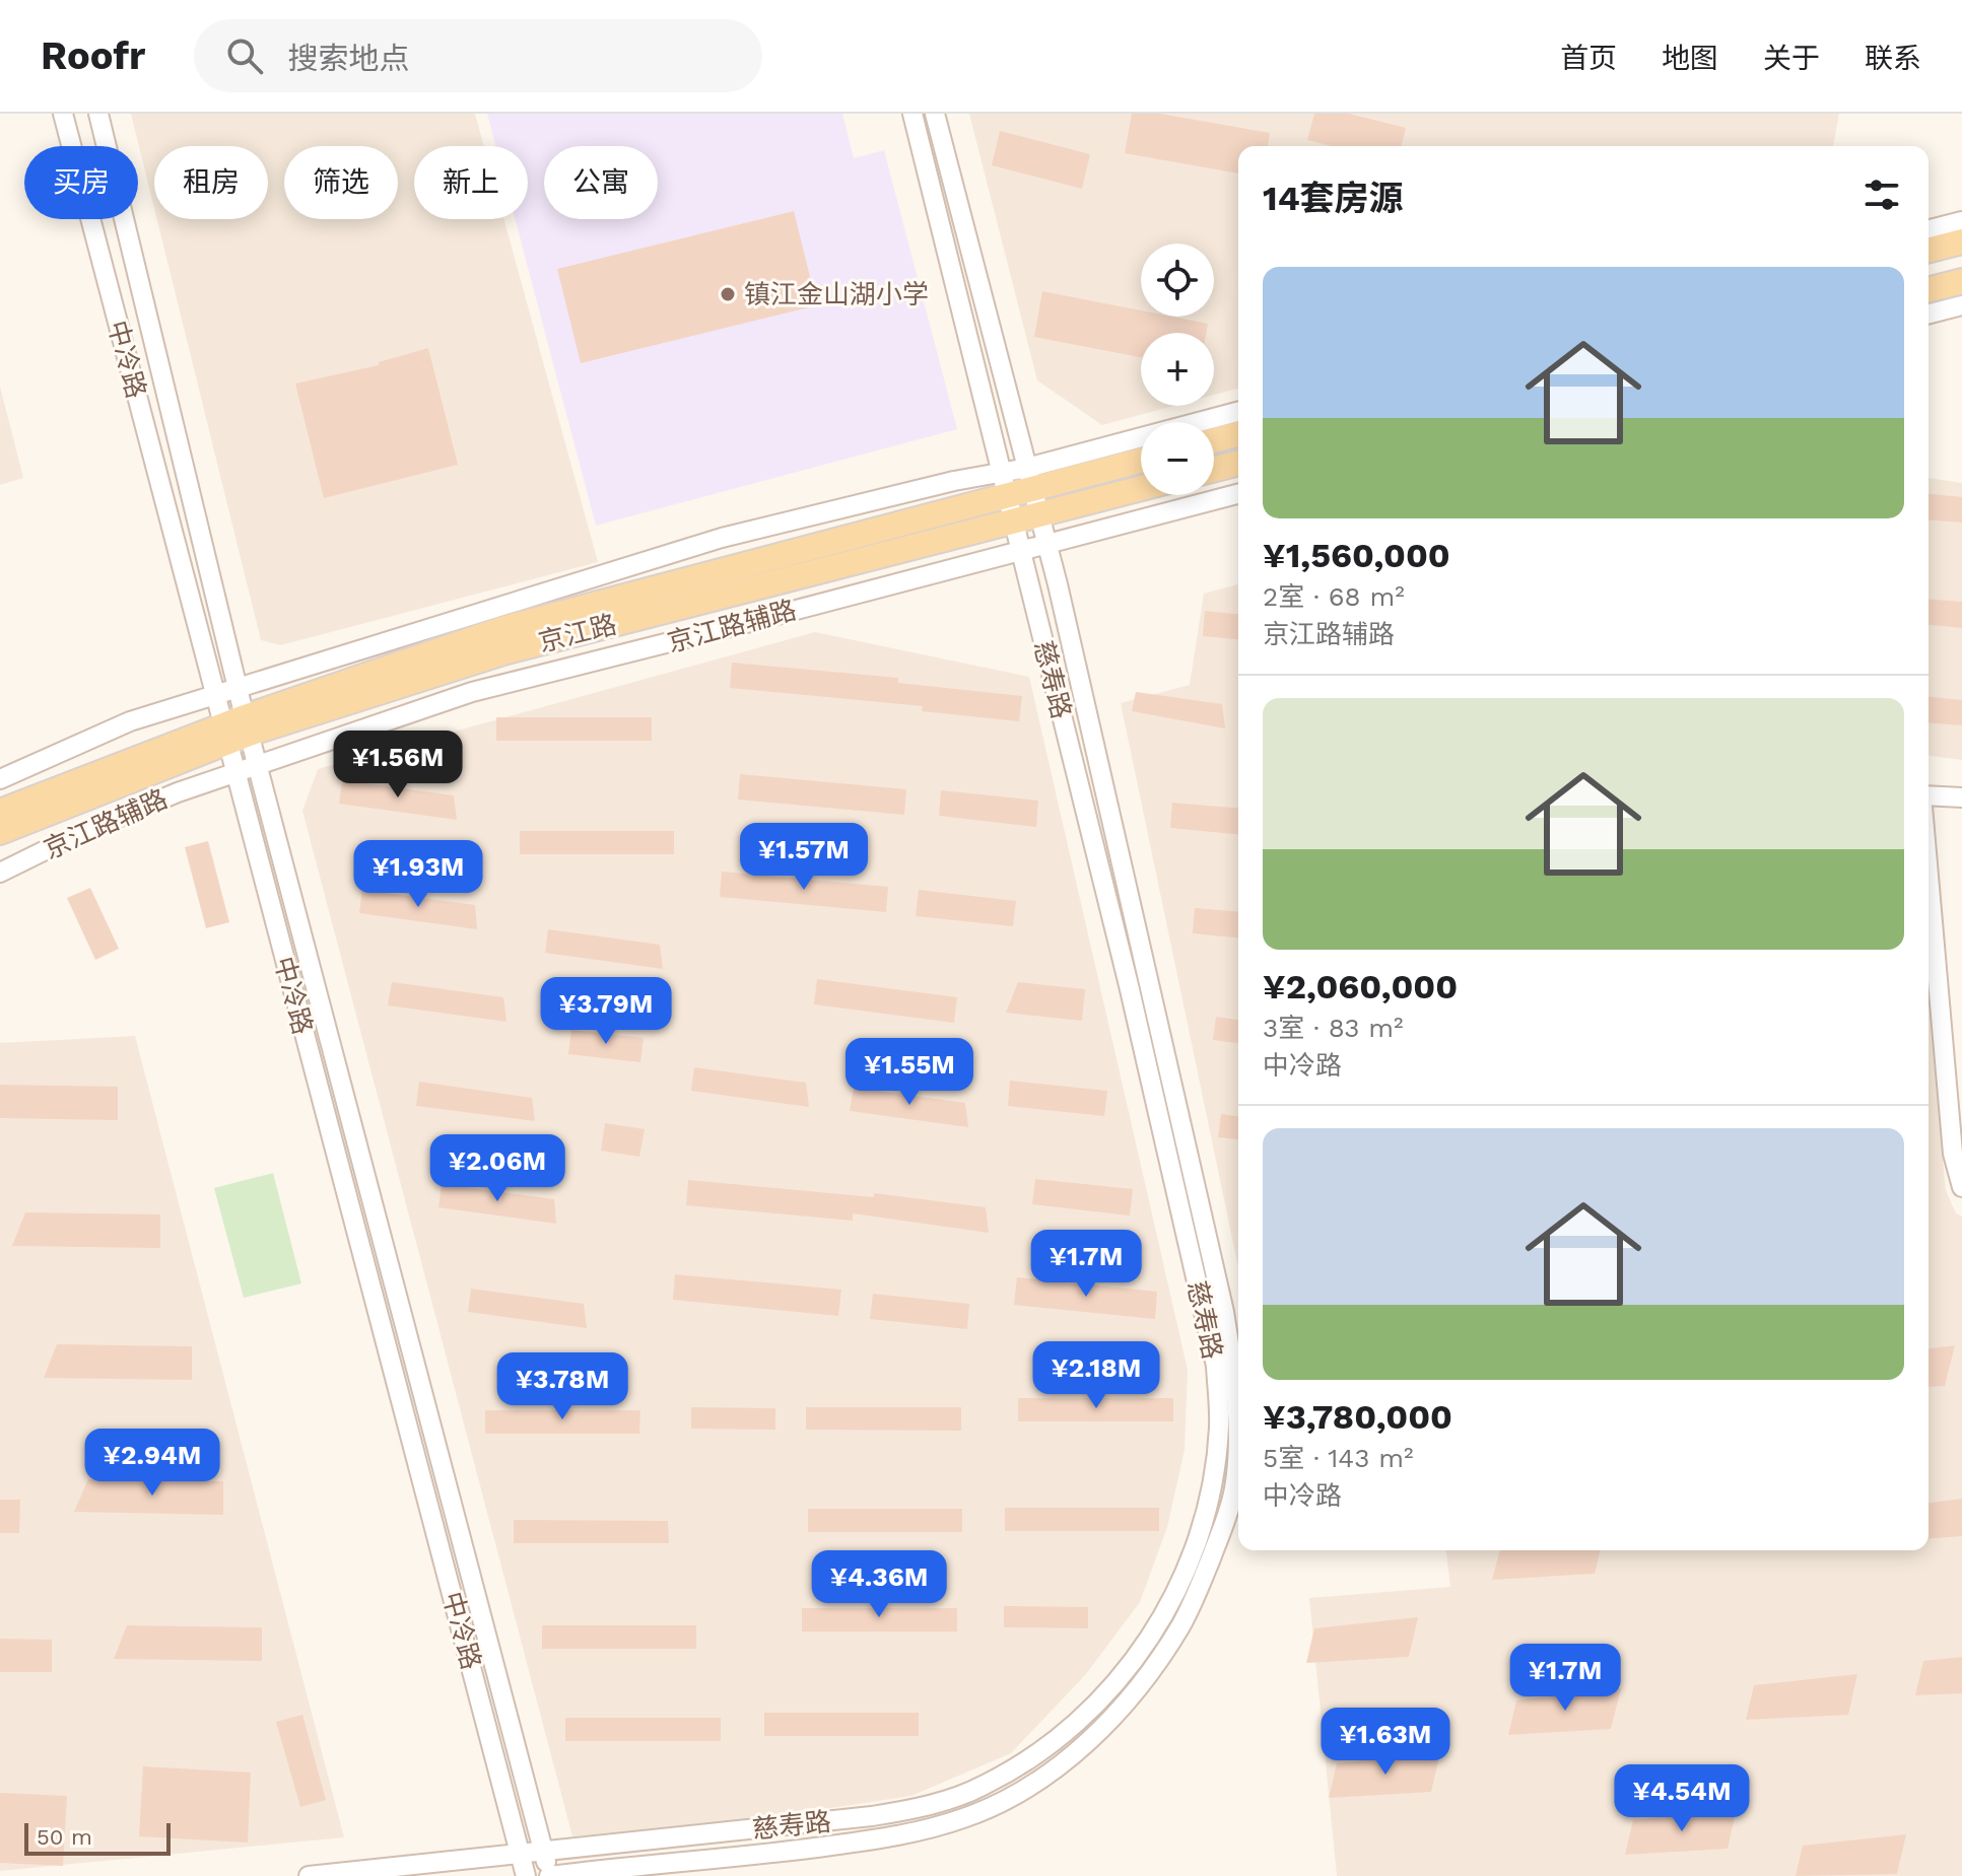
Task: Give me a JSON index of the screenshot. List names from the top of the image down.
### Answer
{
  "streets": {
    "main road": ["京江路"],
    "street": ["中冷路", "京江路辅路", "慈寿路"]
  },
  "crossings": [
    ["中冷路", "京江路辅路"],
    ["中冷路", "京江路"],
    ["中冷路", "慈寿路"],
    ["京江路辅路", "慈寿路"],
    ["京江路", "慈寿路"]
  ],
  "places": ["镇江金山湖小学"],
  "scale_bar": "50 m",
  "page": {
    "header": "Roofr",
    "search": "搜索地点",
    "nav": [
      "首页",
      "地图",
      "关于",
      "联系"
    ],
    "chip": [
      "买房",
      "租房",
      "筛选",
      "新上",
      "公寓"
    ],
    "heading": "14套房源",
    "map_buttons": ["+", "−"],
    "list": [
      {
        "name": "¥1,560,000",
        "note": "2室 · 68 m² · 京江路辅路"
      },
      {
        "name": "¥2,060,000",
        "note": "3室 · 83 m² · 中冷路"
      },
      {
        "name": "¥3,780,000",
        "note": "5室 · 143 m² · 中冷路"
      }
    ],
    "price": [
      "¥1.56M",
      "¥1.57M",
      "¥1.93M",
      "¥3.79M",
      "¥1.55M",
      "¥2.06M",
      "¥1.7M",
      "¥2.18M",
      "¥3.78M",
      "¥2.94M",
      "¥4.36M",
      "¥1.7M",
      "¥1.63M",
      "¥4.54M"
    ],
    "scale": "50 m"
  }
}
